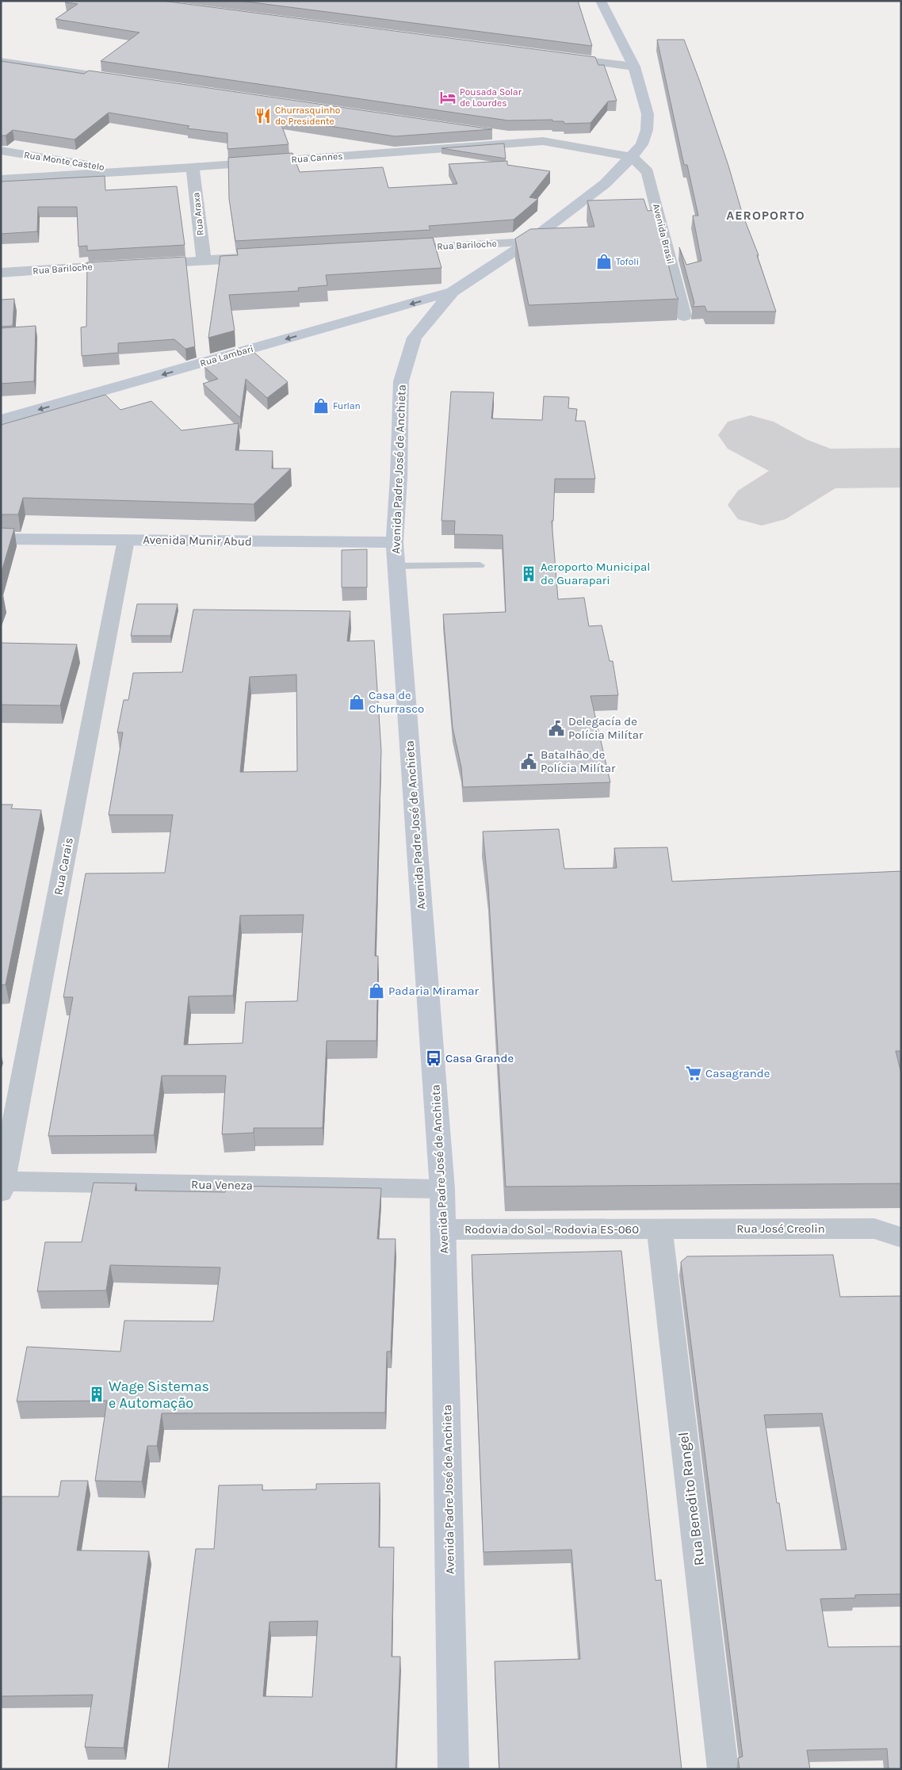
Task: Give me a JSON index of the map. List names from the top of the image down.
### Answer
{
  "streets": {
    "main road": ["Rua Lambari", "Avenida Padre José de Anchieta", "Avenida Munir Abud"],
    "street": [
      "Rua Cannes",
      "Rua Monte Castelo",
      "Rua Araxa",
      "Avenida Brasil",
      "Rua Bariloche",
      "Rua Carais",
      "Rua Veneza",
      "Rua José Creolin",
      "Rodovia do Sol - Rodovia ES-060",
      "Rua Benedito Rangel"
    ]
  },
  "crossings": [
    ["Rua Cannes", "Rua Monte Castelo"],
    ["Rua Cannes", "Rua Araxa"],
    ["Rua Cannes", "Avenida Brasil"],
    ["Rua Cannes", "Avenida Padre José de Anchieta"],
    ["Rua Araxa", "Rua Bariloche"],
    ["Avenida Brasil", "Avenida Padre José de Anchieta"],
    ["Rua Bariloche", "Avenida Padre José de Anchieta"],
    ["Rua Lambari", "Avenida Padre José de Anchieta"],
    ["Avenida Padre José de Anchieta", "Avenida Munir Abud"],
    ["Avenida Padre José de Anchieta", "Rua Veneza"],
    ["Avenida Padre José de Anchieta", "Rodovia do Sol - Rodovia ES-060"],
    ["Avenida Munir Abud", "Rua Carais"],
    ["Rua Carais", "Rua Veneza"],
    ["Rua José Creolin", "Rodovia do Sol - Rodovia ES-060"],
    ["Rua José Creolin", "Rua Benedito Rangel"],
    ["Rodovia do Sol - Rodovia ES-060", "Rua Benedito Rangel"]
  ],
  "one_way": ["Rua Lambari"],
  "districts": ["AEROPORTO"],
  "places": {
    "hotel": ["Pousada Solar de Lourdes"],
    "restaurant": ["Churrasquinho do Presidente"],
    "shop": [
      "Tofoli",
      "Furlan",
      "Casa de Churrasco",
      "Padaria Miramar"
    ],
    "building": ["Aeroporto Municipal de Guarapari", "Wage Sistemas e Automação"],
    "public building": ["Delegacía de Polícia Milítar", "Batalhão de Polícia Milítar"],
    "bus stop": ["Casa Grande"],
    "supermarket": ["Casagrande"]
  }
}
